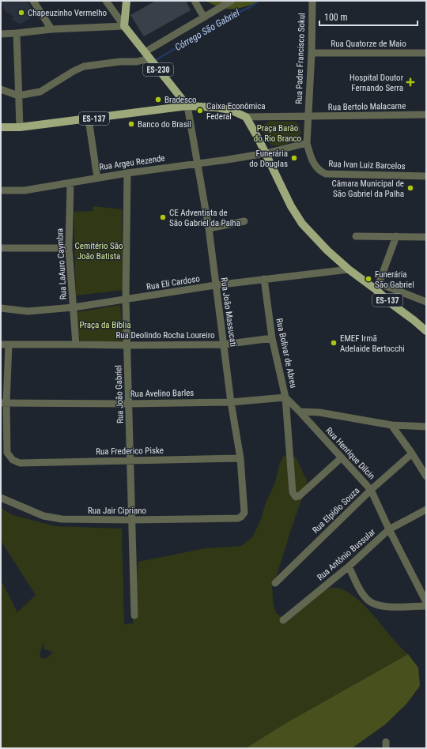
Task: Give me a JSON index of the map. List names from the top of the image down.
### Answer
{
  "streets": {
    "main road": ["ES-230", "ES-137"],
    "street": [
      "Rua Quatorze de Maio",
      "Rua Padre Francisco Sokul",
      "Rua Bertolo Malacarne",
      "Rua Argeu Rezende",
      "Rua Ivan Luiz Barcelos",
      "Rua LaAuro Caymbra",
      "Rua Eli Cardoso",
      "Rua João Massucati",
      "Rua Deolindo Rocha Loureiro",
      "Rua Bolivar de Abreu",
      "Rua Avelino Barles",
      "Rua João Gabriel",
      "Rua Frederico Piske",
      "Rua Henrique Dilcin",
      "Rua Jair Cipriano",
      "Rua Elpídio Souza",
      "Rua Antônio Bussular"
    ]
  },
  "crossings": [
    ["Rua Quatorze de Maio", "Rua Padre Francisco Sokul"],
    ["Rua Padre Francisco Sokul", "Rua Bertolo Malacarne"],
    ["ES-230", "ES-137"],
    ["ES-230", "Rua João Massucati"],
    ["ES-137", "Rua Argeu Rezende"],
    ["ES-137", "Rua Eli Cardoso"],
    ["ES-137", "Rua João Massucati"],
    ["Rua Argeu Rezende", "Rua LaAuro Caymbra"],
    ["Rua Argeu Rezende", "Rua João Massucati"],
    ["Rua Argeu Rezende", "Rua João Gabriel"],
    ["Rua LaAuro Caymbra", "Rua Eli Cardoso"],
    ["Rua LaAuro Caymbra", "Rua Deolindo Rocha Loureiro"],
    ["Rua Eli Cardoso", "Rua João Massucati"],
    ["Rua Eli Cardoso", "Rua Bolivar de Abreu"],
    ["Rua Eli Cardoso", "Rua João Gabriel"],
    ["Rua João Massucati", "Rua Deolindo Rocha Loureiro"],
    ["Rua João Massucati", "Rua Avelino Barles"],
    ["Rua João Massucati", "Rua Frederico Piske"],
    ["Rua João Massucati", "Rua Jair Cipriano"],
    ["Rua Deolindo Rocha Loureiro", "Rua Bolivar de Abreu"],
    ["Rua Deolindo Rocha Loureiro", "Rua João Gabriel"],
    ["Rua Bolivar de Abreu", "Rua Avelino Barles"],
    ["Rua Bolivar de Abreu", "Rua Henrique Dilcin"],
    ["Rua Avelino Barles", "Rua João Gabriel"],
    ["Rua Avelino Barles", "Rua Frederico Piske"],
    ["Rua João Gabriel", "Rua Frederico Piske"],
    ["Rua João Gabriel", "Rua Jair Cipriano"],
    ["Rua Henrique Dilcin", "Rua Elpídio Souza"],
    ["Rua Henrique Dilcin", "Rua Antônio Bussular"]
  ],
  "water": ["Córrego São Gabriel"],
  "parks": ["Praça Barão do Rio Branco", "Cemitério São João Batista", "Praça da Bíblia"],
  "places": {
    "other": [
      "Chapeuzinho Vermelho",
      "Bradesco",
      "Caixa Econômica Federal",
      "Banco do Brasil",
      "Funerária do Douglas",
      "Câmara Municipal de São Gabriel da Palha",
      "CE Adventista de São Gabriel da Palha",
      "Funerária São Gabriel",
      "EMEF Irmã Adelaide Bertocchi"
    ],
    "health": ["Hospital Doutor Fernando Serra"]
  },
  "scale_bar": "100 m"
}
